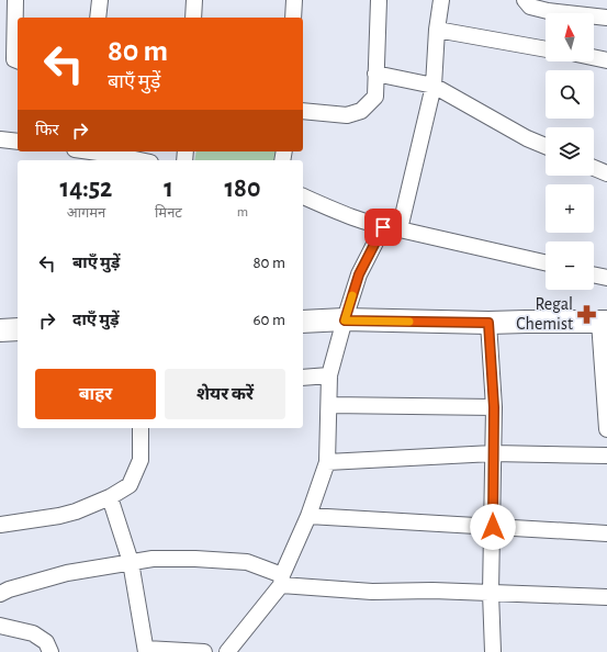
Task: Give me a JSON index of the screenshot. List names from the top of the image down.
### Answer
{
  "places": {
    "pharmacy": ["Regal Chemist"]
  },
  "north": "top",
  "page": {
    "map_buttons": ["+", "−"],
    "turn": ["80 m", "बाएँ मुड़ें"],
    "then": "फिर",
    "eta": [
      "14:52",
      "आगमन",
      "1",
      "मिनट",
      "180",
      "m"
    ],
    "list": [
      {
        "name": "बाएँ मुड़ें",
        "value": "80 m"
      },
      {
        "name": "दाएँ मुड़ें",
        "value": "60 m"
      }
    ],
    "buttons": ["बाहर", "शेयर करें"]
  }
}
